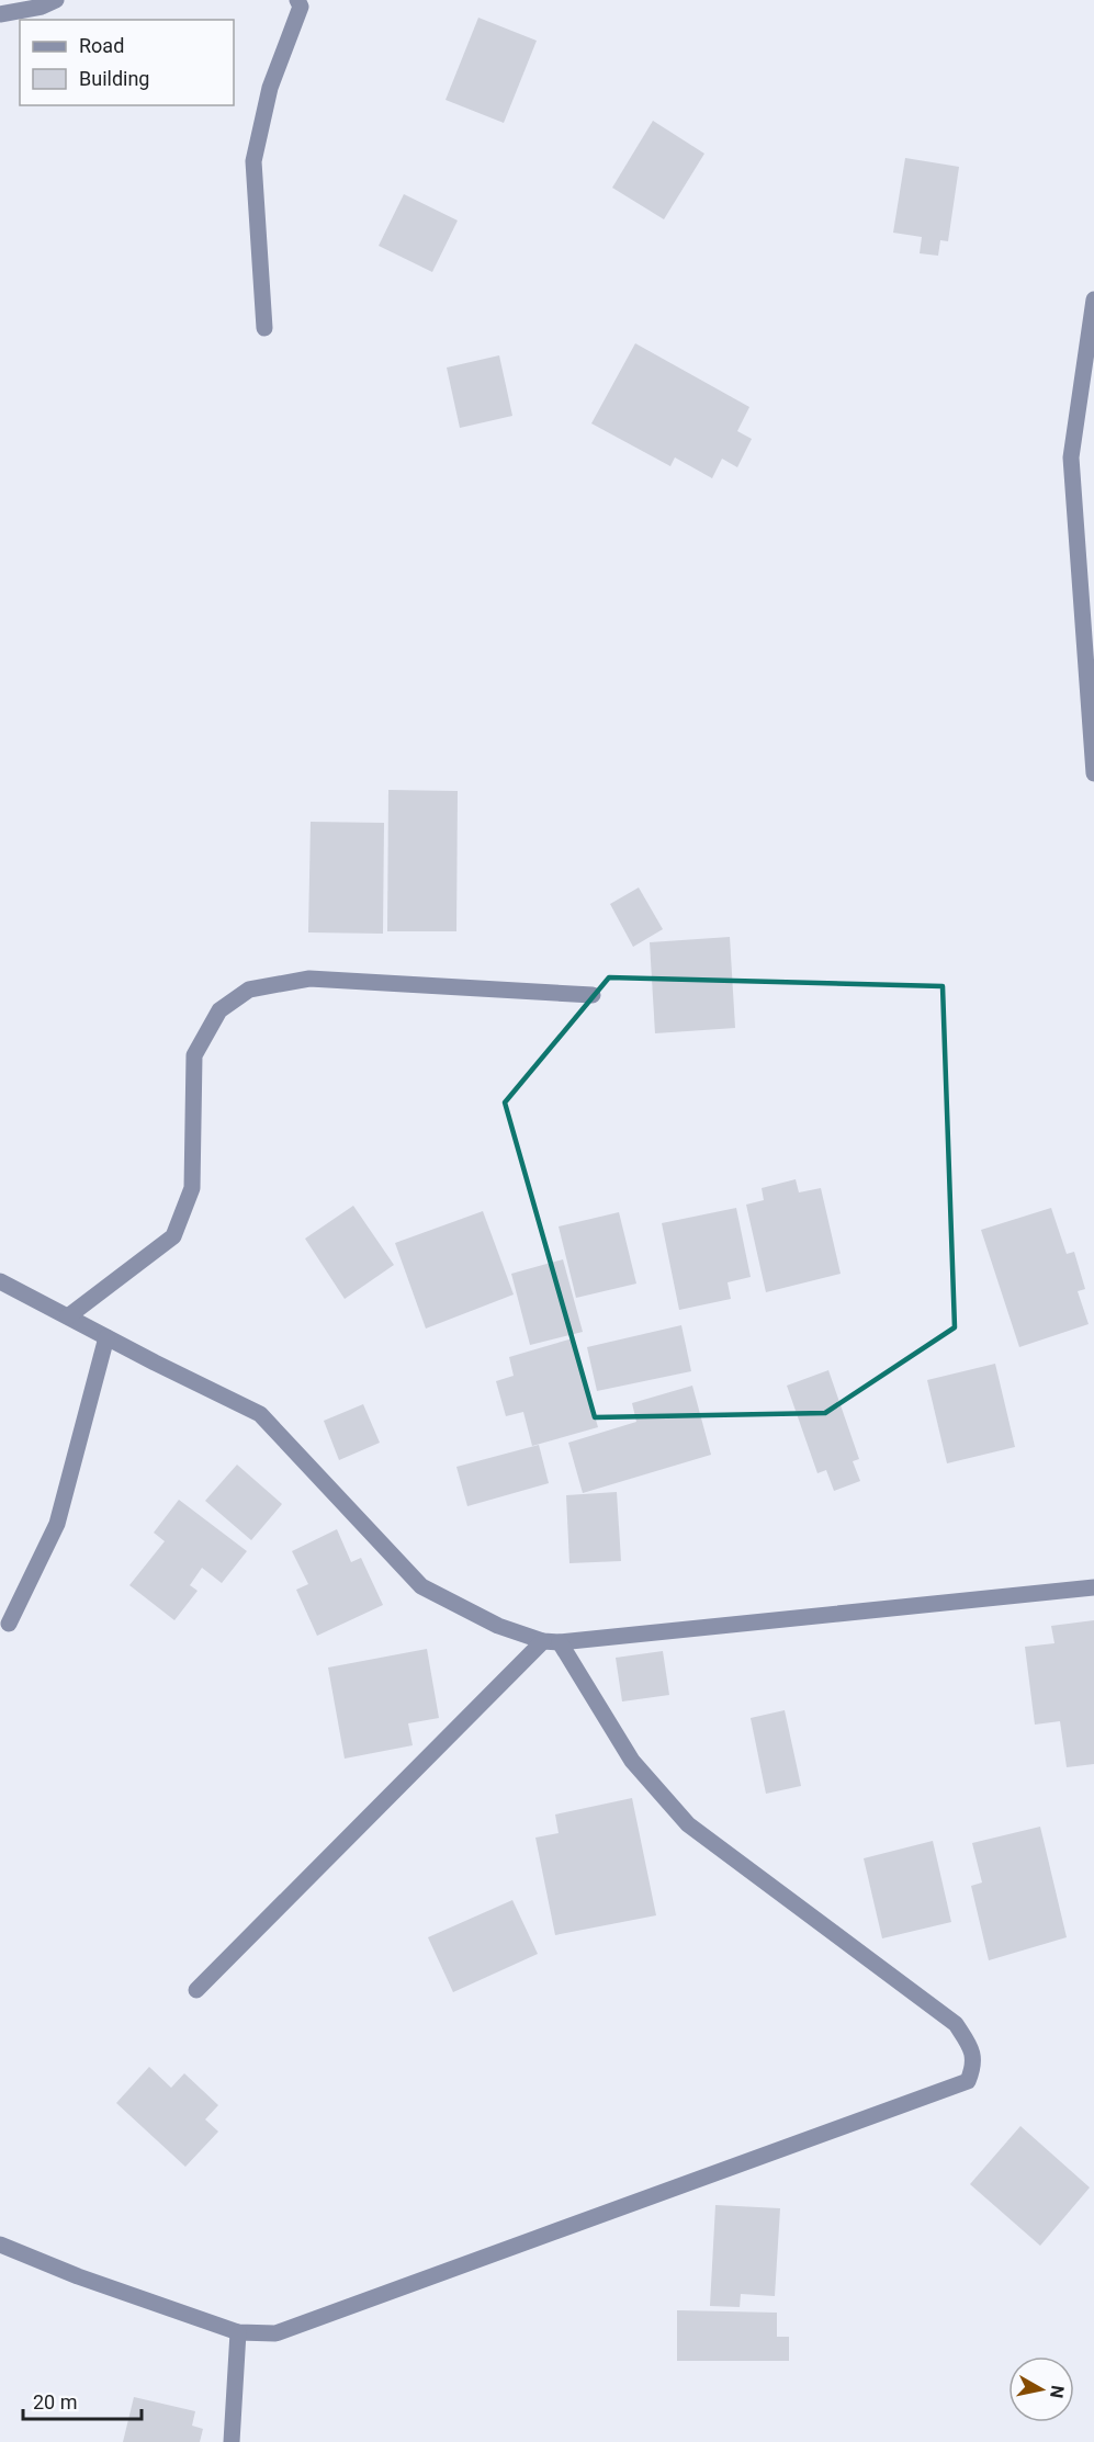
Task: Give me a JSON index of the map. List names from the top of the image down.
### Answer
{
  "legend": ["Road", "Building"],
  "scale_bar": "20 m",
  "north": "right"
}
